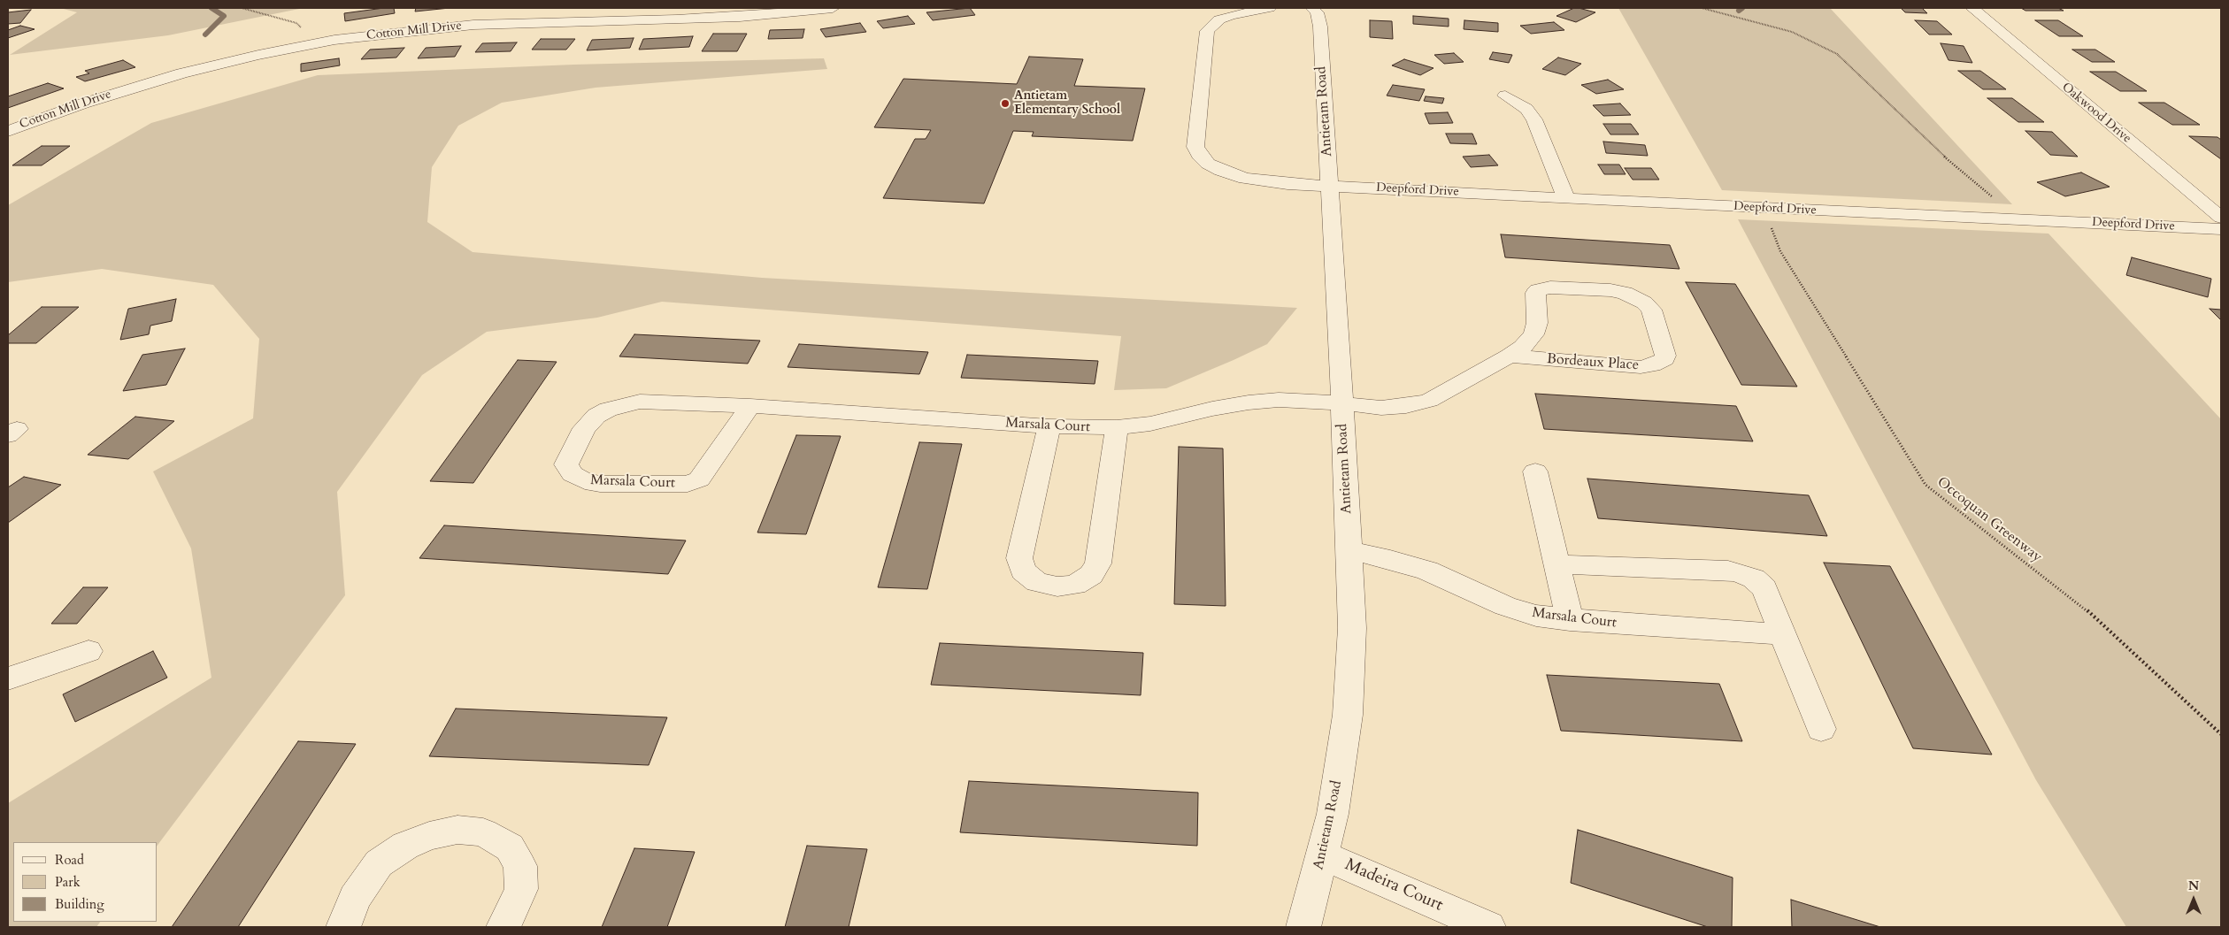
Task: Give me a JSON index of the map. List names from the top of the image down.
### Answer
{
  "streets": {
    "street": [
      "Cotton Mill Drive",
      "Antietam Road",
      "Oakwood Drive",
      "Deepford Drive",
      "Bordeaux Place",
      "Marsala Court",
      "Madeira Court"
    ],
    "path": ["Occoquan Greenway"]
  },
  "crossings": [
    ["Antietam Road", "Deepford Drive"],
    ["Antietam Road", "Bordeaux Place"],
    ["Antietam Road", "Marsala Court"],
    ["Antietam Road", "Madeira Court"],
    ["Deepford Drive", "Occoquan Greenway"],
    ["Bordeaux Place", "Marsala Court"]
  ],
  "places": ["Antietam Elementary School"],
  "legend": ["Road", "Park", "Building"],
  "north": "top"
}
